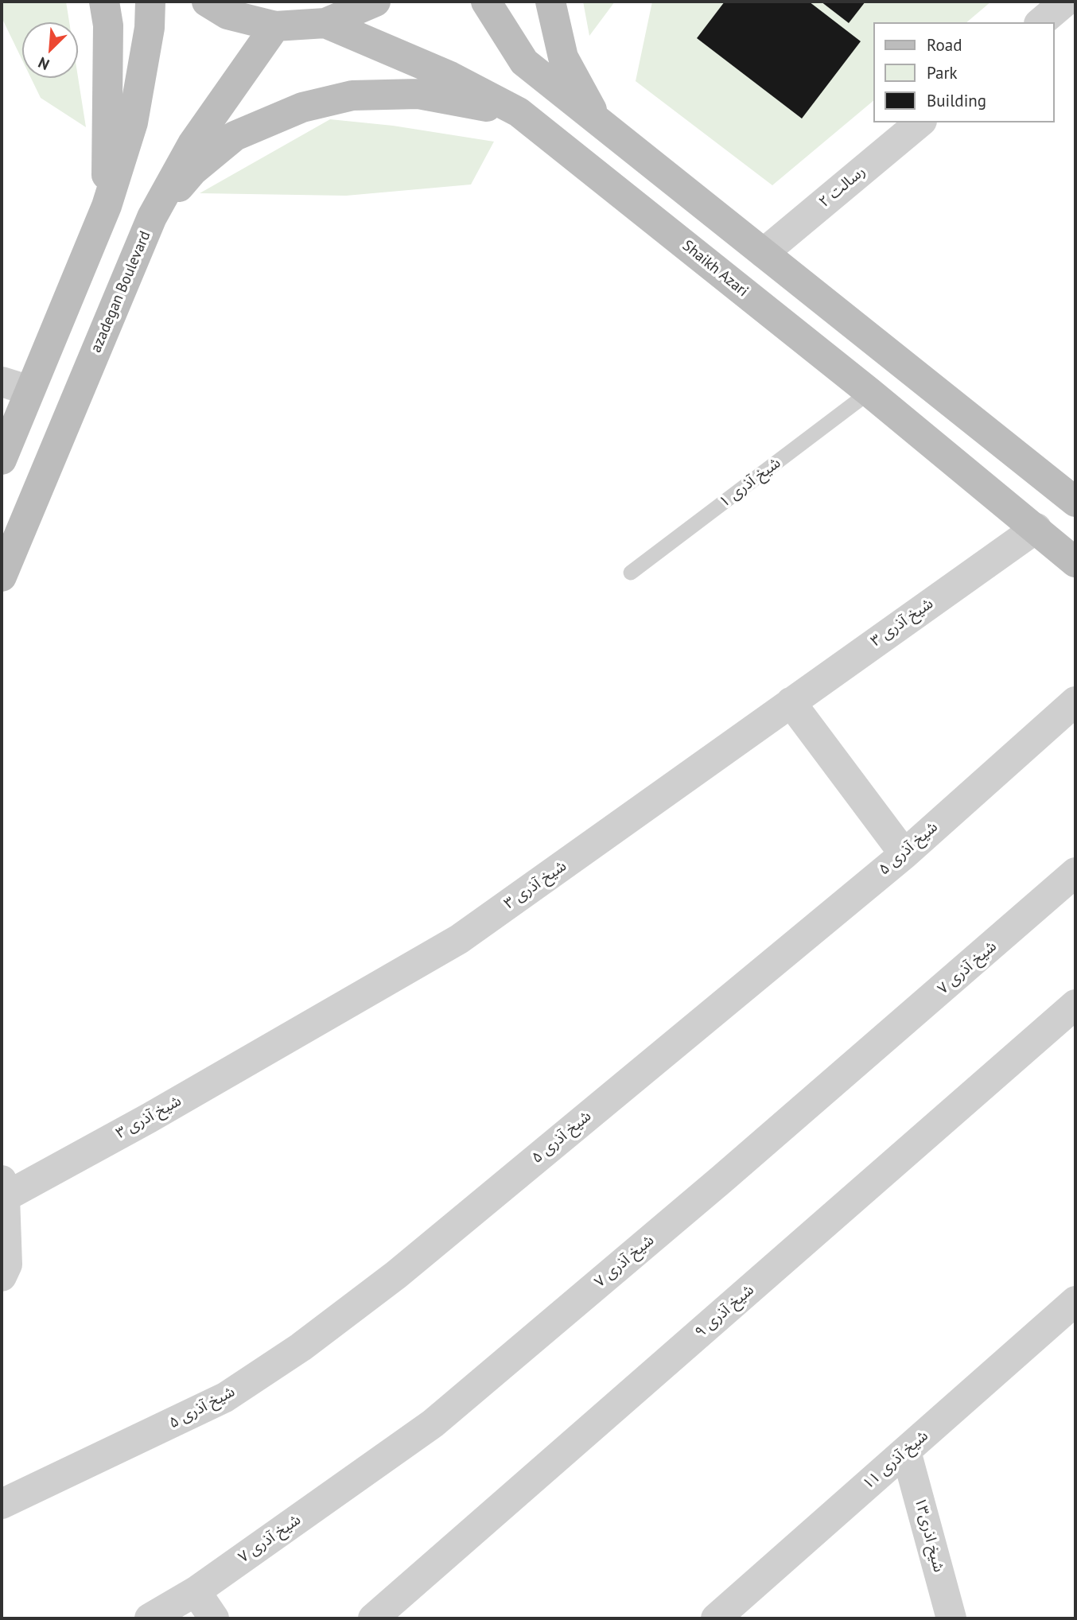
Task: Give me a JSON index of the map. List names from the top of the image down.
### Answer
{
  "streets": {
    "main road": ["Shaikh Azari", "azadegan Boulevard"],
    "street": [
      "رسالت ۲",
      "شیخ آذری ۳",
      "شیخ آذری ۵",
      "شیخ آذری ۷",
      "شیخ آذری ۹",
      "شیخ آذری ۱۱",
      "شیخ اذری۱۳"
    ],
    "lane": ["شیخ آذری ۱"]
  },
  "crossings": [
    ["Shaikh Azari", "شیخ آذری ۱"],
    ["Shaikh Azari", "شیخ آذری ۳"],
    ["شیخ آذری ۱۱", "شیخ اذری۱۳"]
  ],
  "legend": ["Road", "Park", "Building"],
  "north": "bottom left"
}
